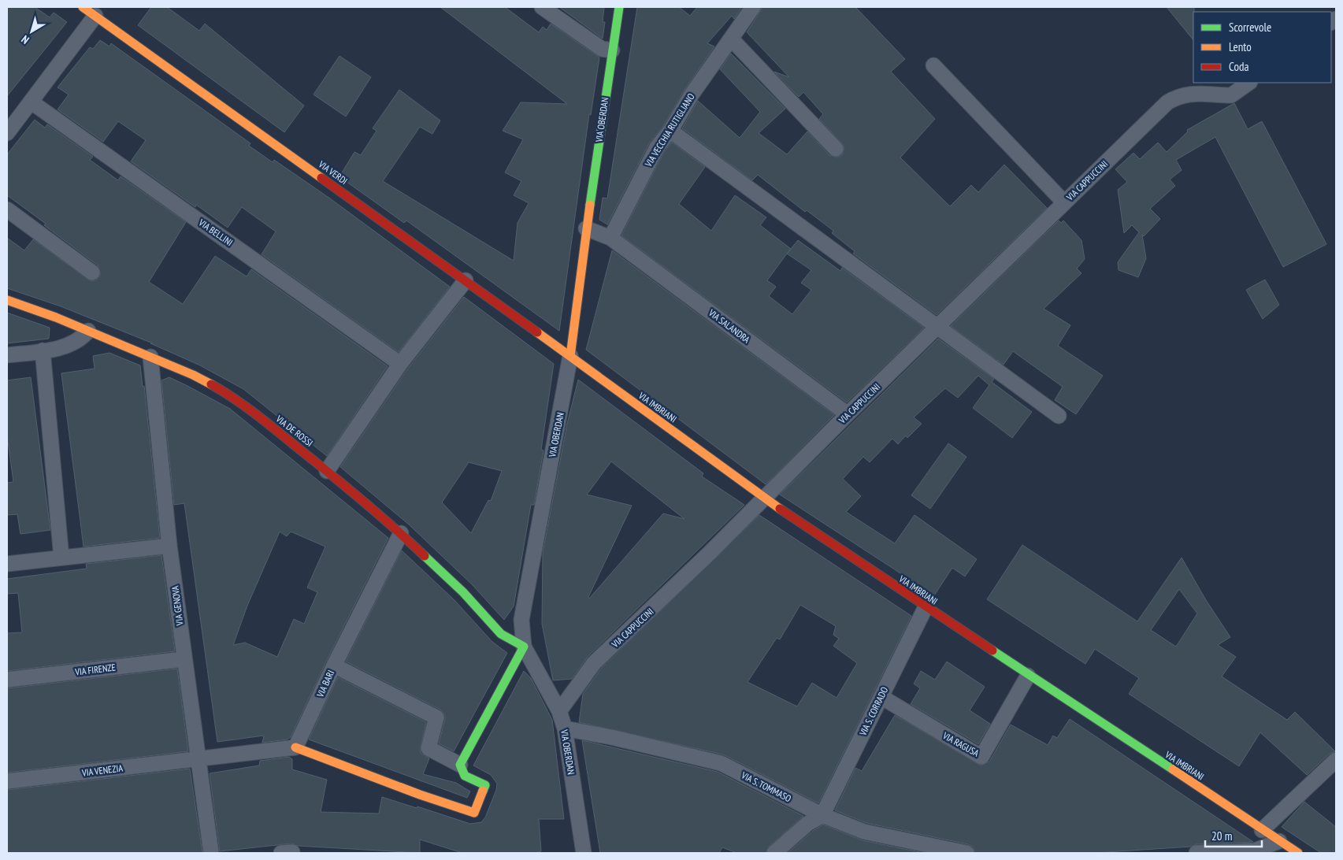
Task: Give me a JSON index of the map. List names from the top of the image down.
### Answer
{
  "streets": {
    "street": [
      "VIA OBERDAN",
      "VIA VECCHIA RUTIGLIANO",
      "VIA VERDI",
      "VIA CAPPUCCINI",
      "VIA BELLINI",
      "VIA SALANDRA",
      "VIA IMBRIANI",
      "VIA DE ROSSI",
      "VIA GENOVA",
      "VIA FIRENZE",
      "VIA BARI",
      "VIA S. CORRADO",
      "VIA RAGUSA",
      "VIA VENEZIA",
      "VIA S. TOMMASO"
    ]
  },
  "crossings": [
    ["VIA OBERDAN", "VIA VERDI"],
    ["VIA OBERDAN", "VIA CAPPUCCINI"],
    ["VIA OBERDAN", "VIA IMBRIANI"],
    ["VIA OBERDAN", "VIA DE ROSSI"],
    ["VIA OBERDAN", "VIA S. TOMMASO"],
    ["VIA VECCHIA RUTIGLIANO", "VIA SALANDRA"],
    ["VIA VERDI", "VIA IMBRIANI"],
    ["VIA CAPPUCCINI", "VIA SALANDRA"],
    ["VIA CAPPUCCINI", "VIA IMBRIANI"],
    ["VIA IMBRIANI", "VIA S. CORRADO"],
    ["VIA IMBRIANI", "VIA RAGUSA"],
    ["VIA DE ROSSI", "VIA GENOVA"],
    ["VIA DE ROSSI", "VIA BARI"],
    ["VIA GENOVA", "VIA FIRENZE"],
    ["VIA GENOVA", "VIA VENEZIA"],
    ["VIA S. CORRADO", "VIA RAGUSA"],
    ["VIA S. CORRADO", "VIA S. TOMMASO"]
  ],
  "legend": ["Scorrevole", "Lento", "Coda"],
  "scale_bar": "20 m",
  "north": "bottom left"
}
